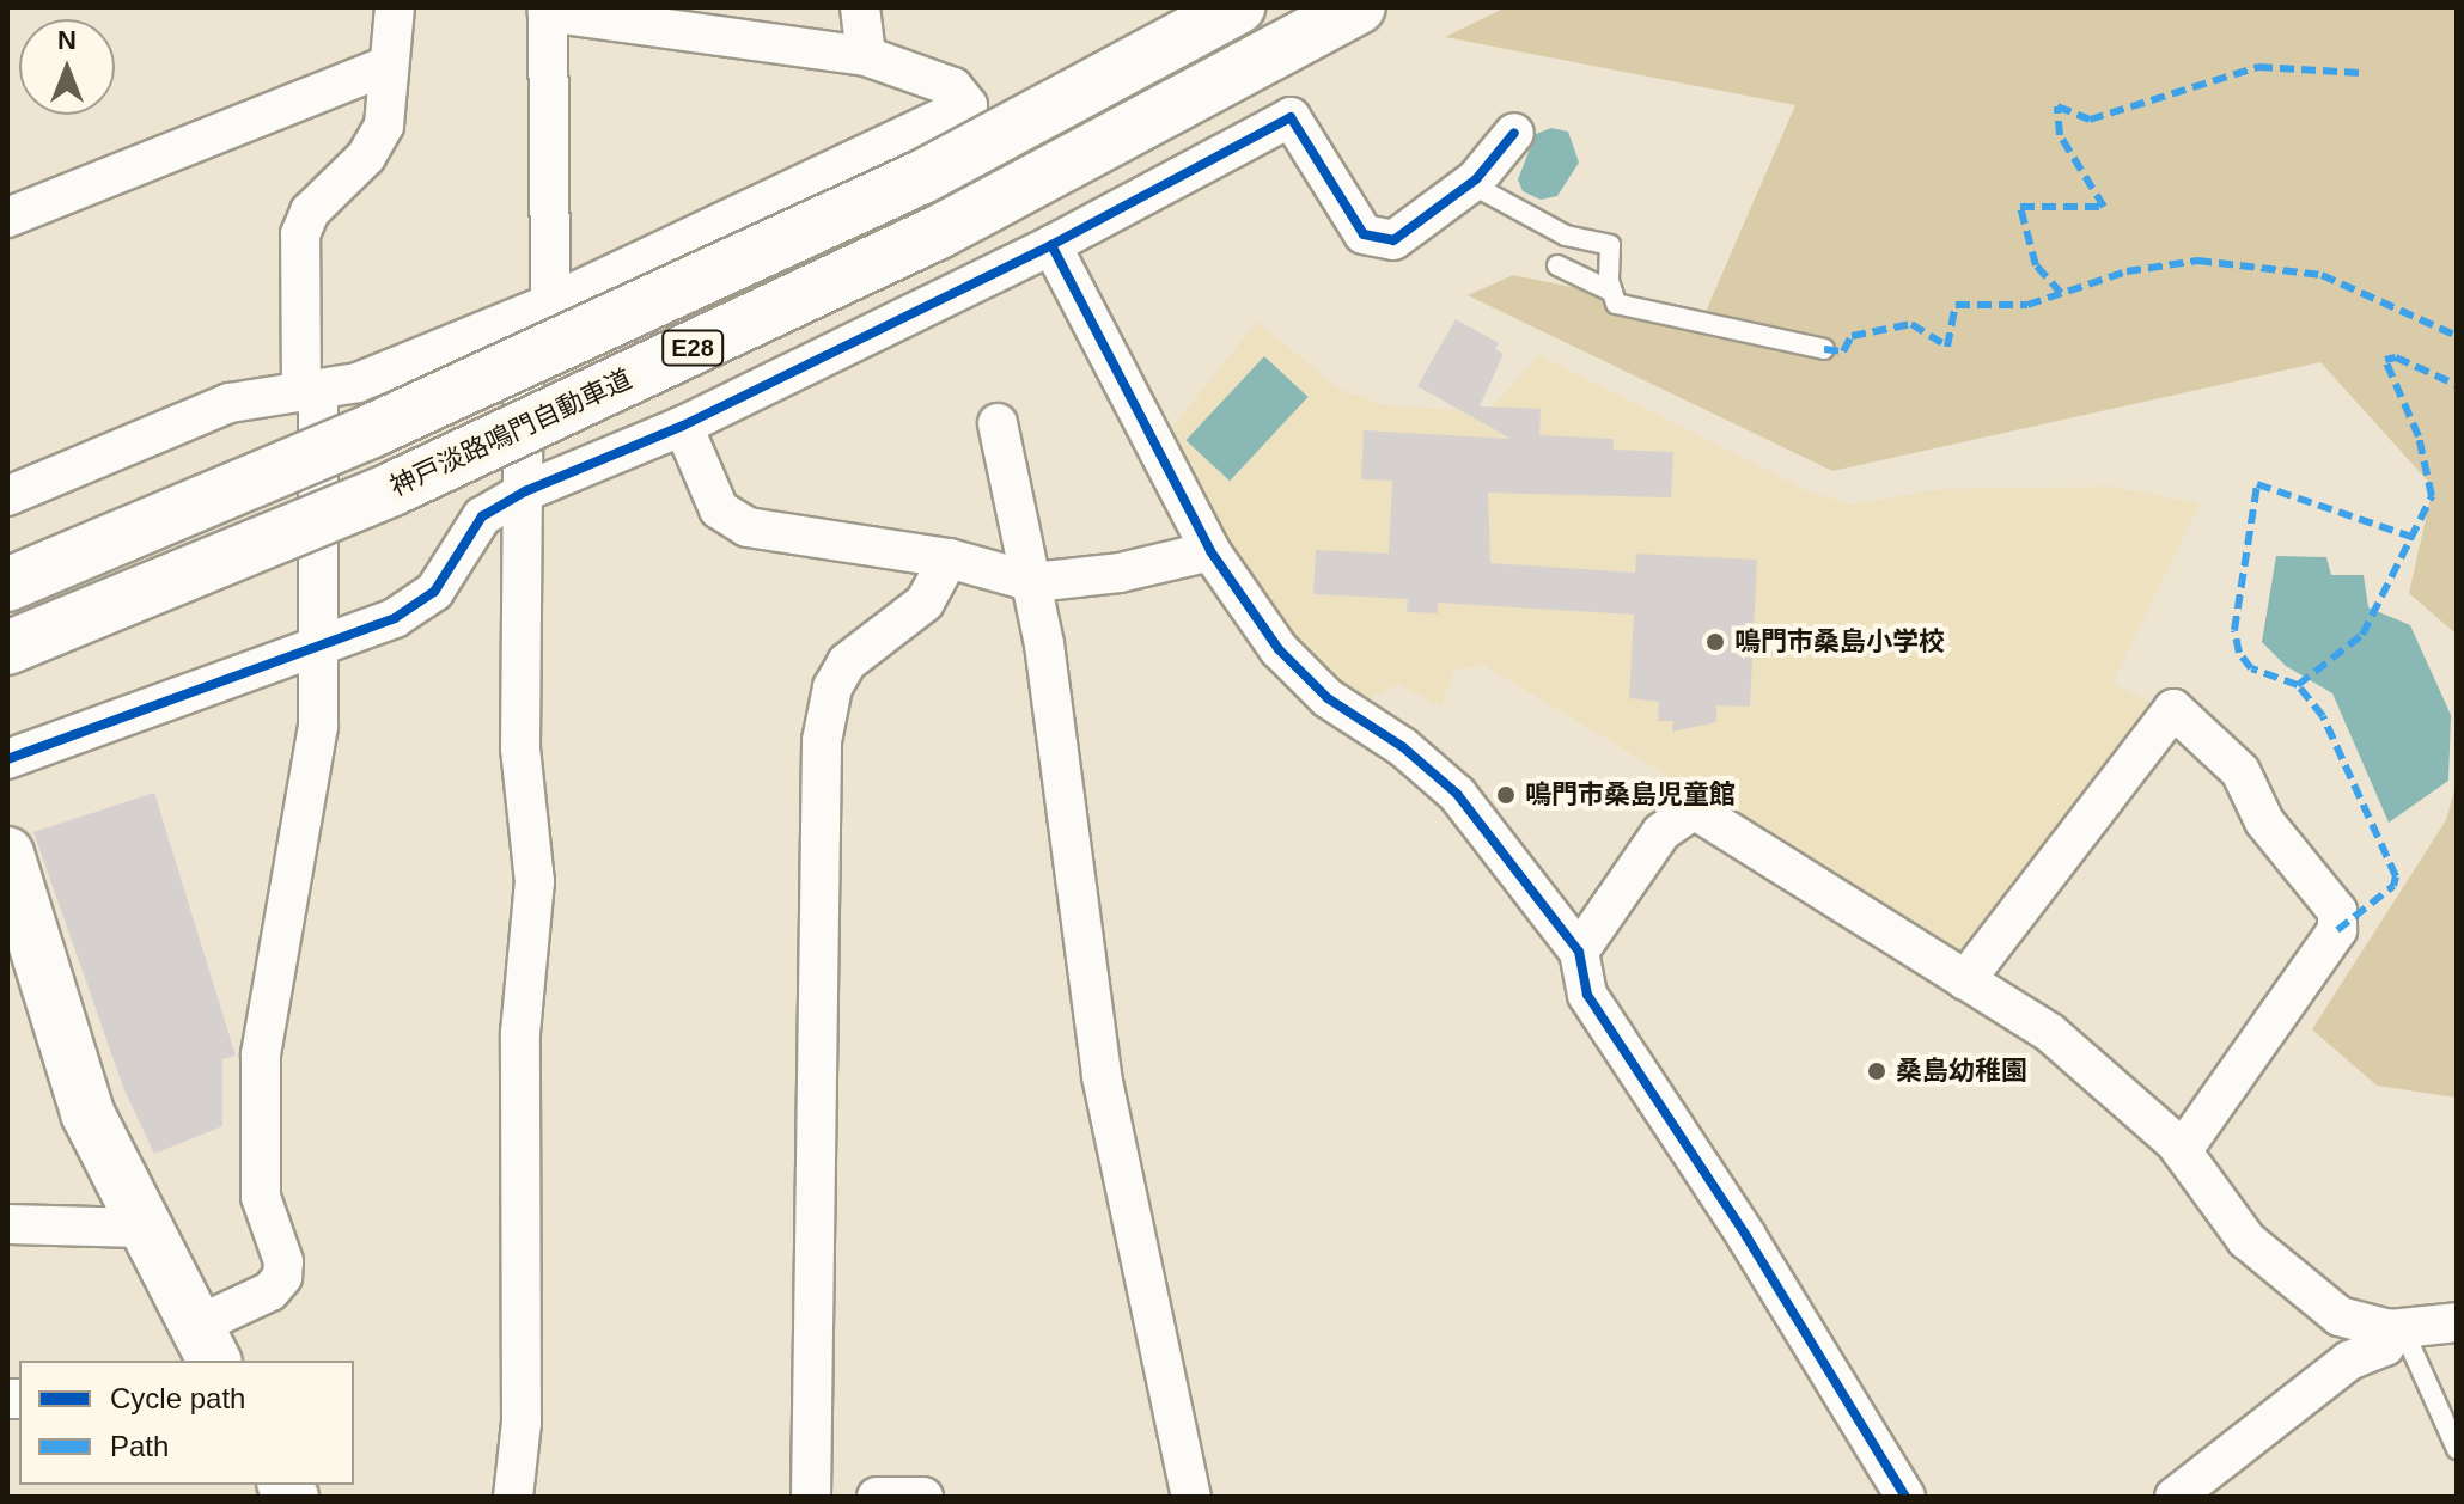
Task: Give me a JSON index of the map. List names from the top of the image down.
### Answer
{
  "streets": {
    "main road": ["E28", "神戸淡路鳴門自動車道"]
  },
  "places": ["鳴門市桑島小学校", "鳴門市桑島児童館", "桑島幼稚園"],
  "legend": ["Cycle path", "Path"],
  "north": "top"
}
